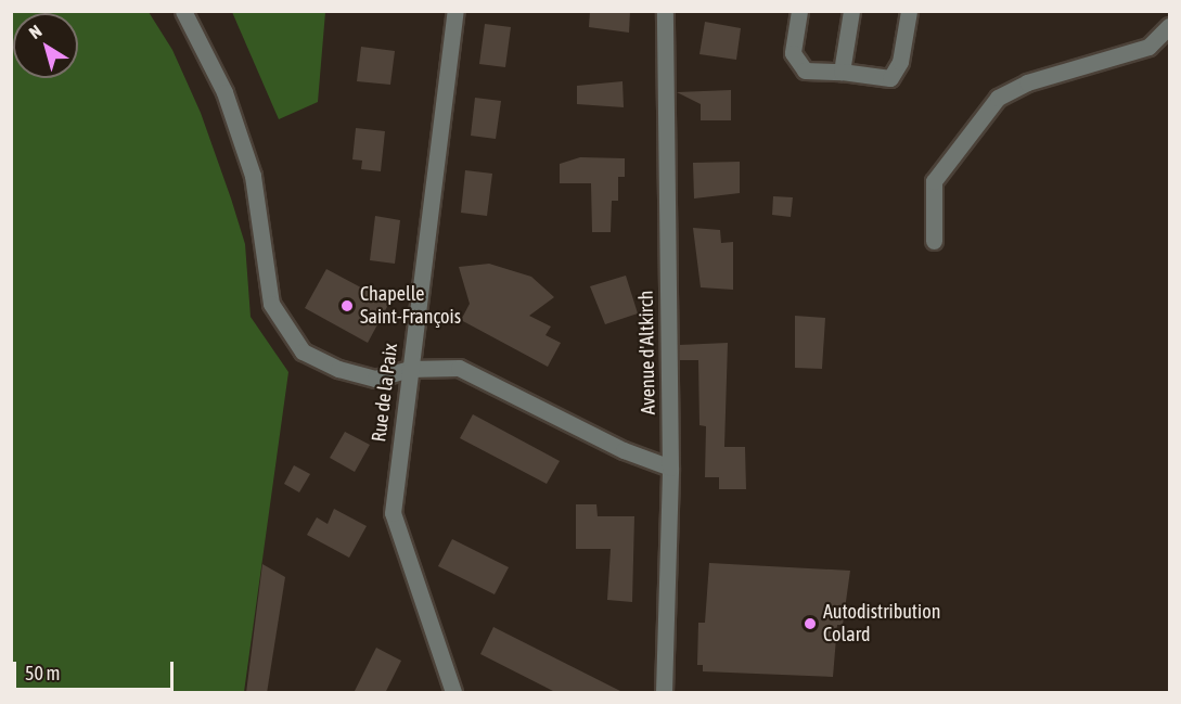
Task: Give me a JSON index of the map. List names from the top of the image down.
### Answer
{
  "streets": {
    "street": ["Avenue d'Altkirch", "Rue de la Paix"]
  },
  "places": ["Chapelle Saint-François", "Autodistribution Colard"],
  "scale_bar": "50 m",
  "north": "top left"
}
